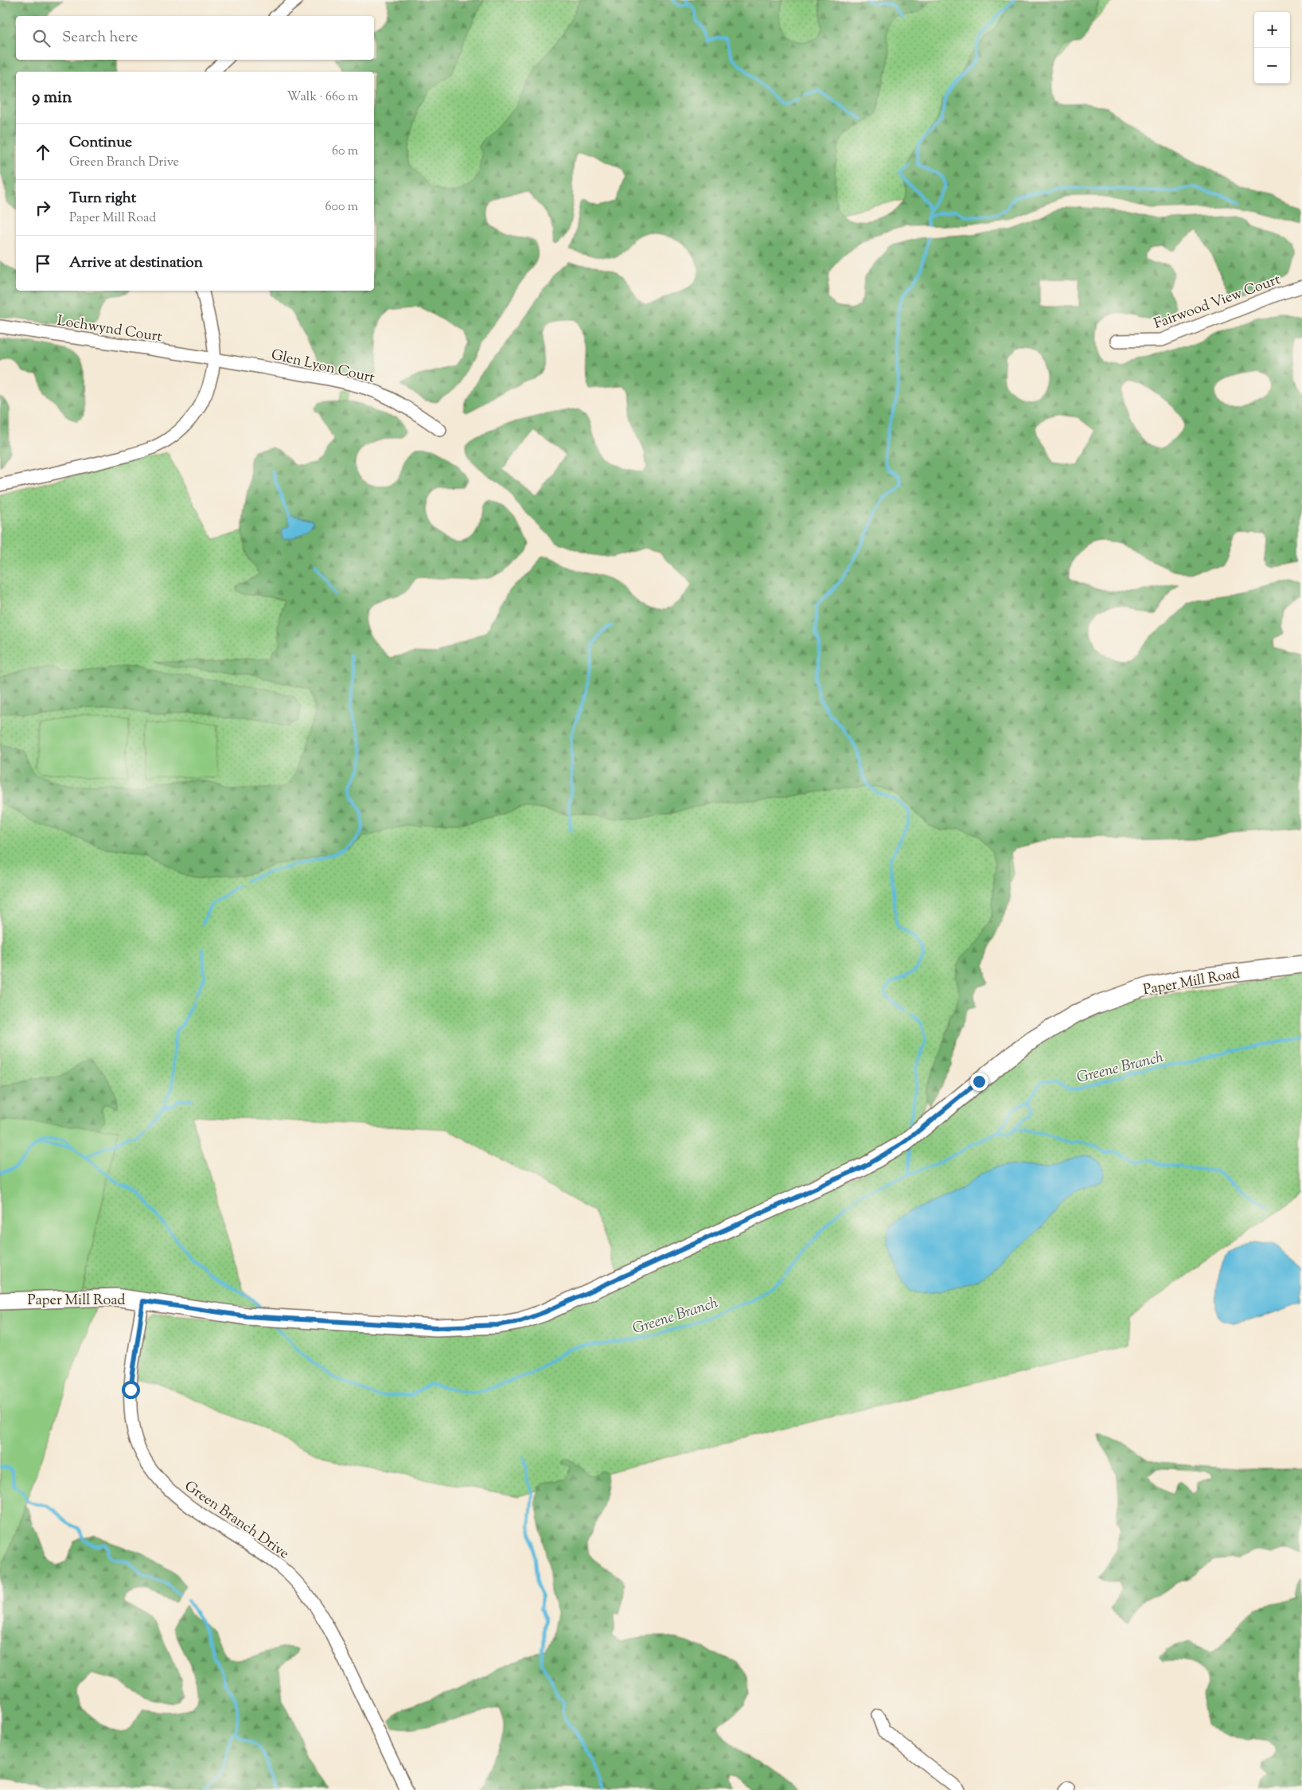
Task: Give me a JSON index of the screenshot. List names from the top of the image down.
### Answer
{
  "streets": {
    "main road": ["Paper Mill Road"],
    "street": [
      "Fairwood View Court",
      "Lochwynd Court",
      "Glen Lyon Court",
      "Green Branch Drive"
    ]
  },
  "crossings": [
    ["Lochwynd Court", "Glen Lyon Court"],
    ["Paper Mill Road", "Green Branch Drive"]
  ],
  "water": ["Greene Branch"],
  "page": {
    "map_buttons": ["+", "−"],
    "search": "Search here",
    "heading": ["9 min", "Walk · 660 m"],
    "list": [
      ["Continue", "Green Branch Drive", "60 m"],
      ["Turn right", "Paper Mill Road", "600 m"],
      "Arrive at destination"
    ]
  }
}
